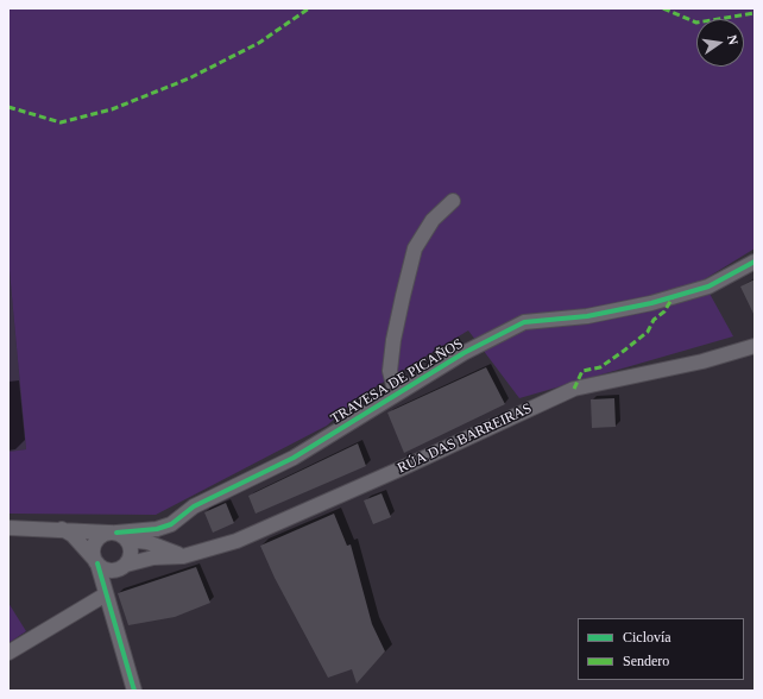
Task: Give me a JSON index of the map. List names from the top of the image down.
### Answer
{
  "streets": {
    "street": ["TRAVESA DE PICAÑOS", "RÚA DAS BARREIRAS"]
  },
  "crossings": [
    ["TRAVESA DE PICAÑOS", "RÚA DAS BARREIRAS"]
  ],
  "legend": ["Ciclovía", "Sendero"],
  "north": "right"
}
